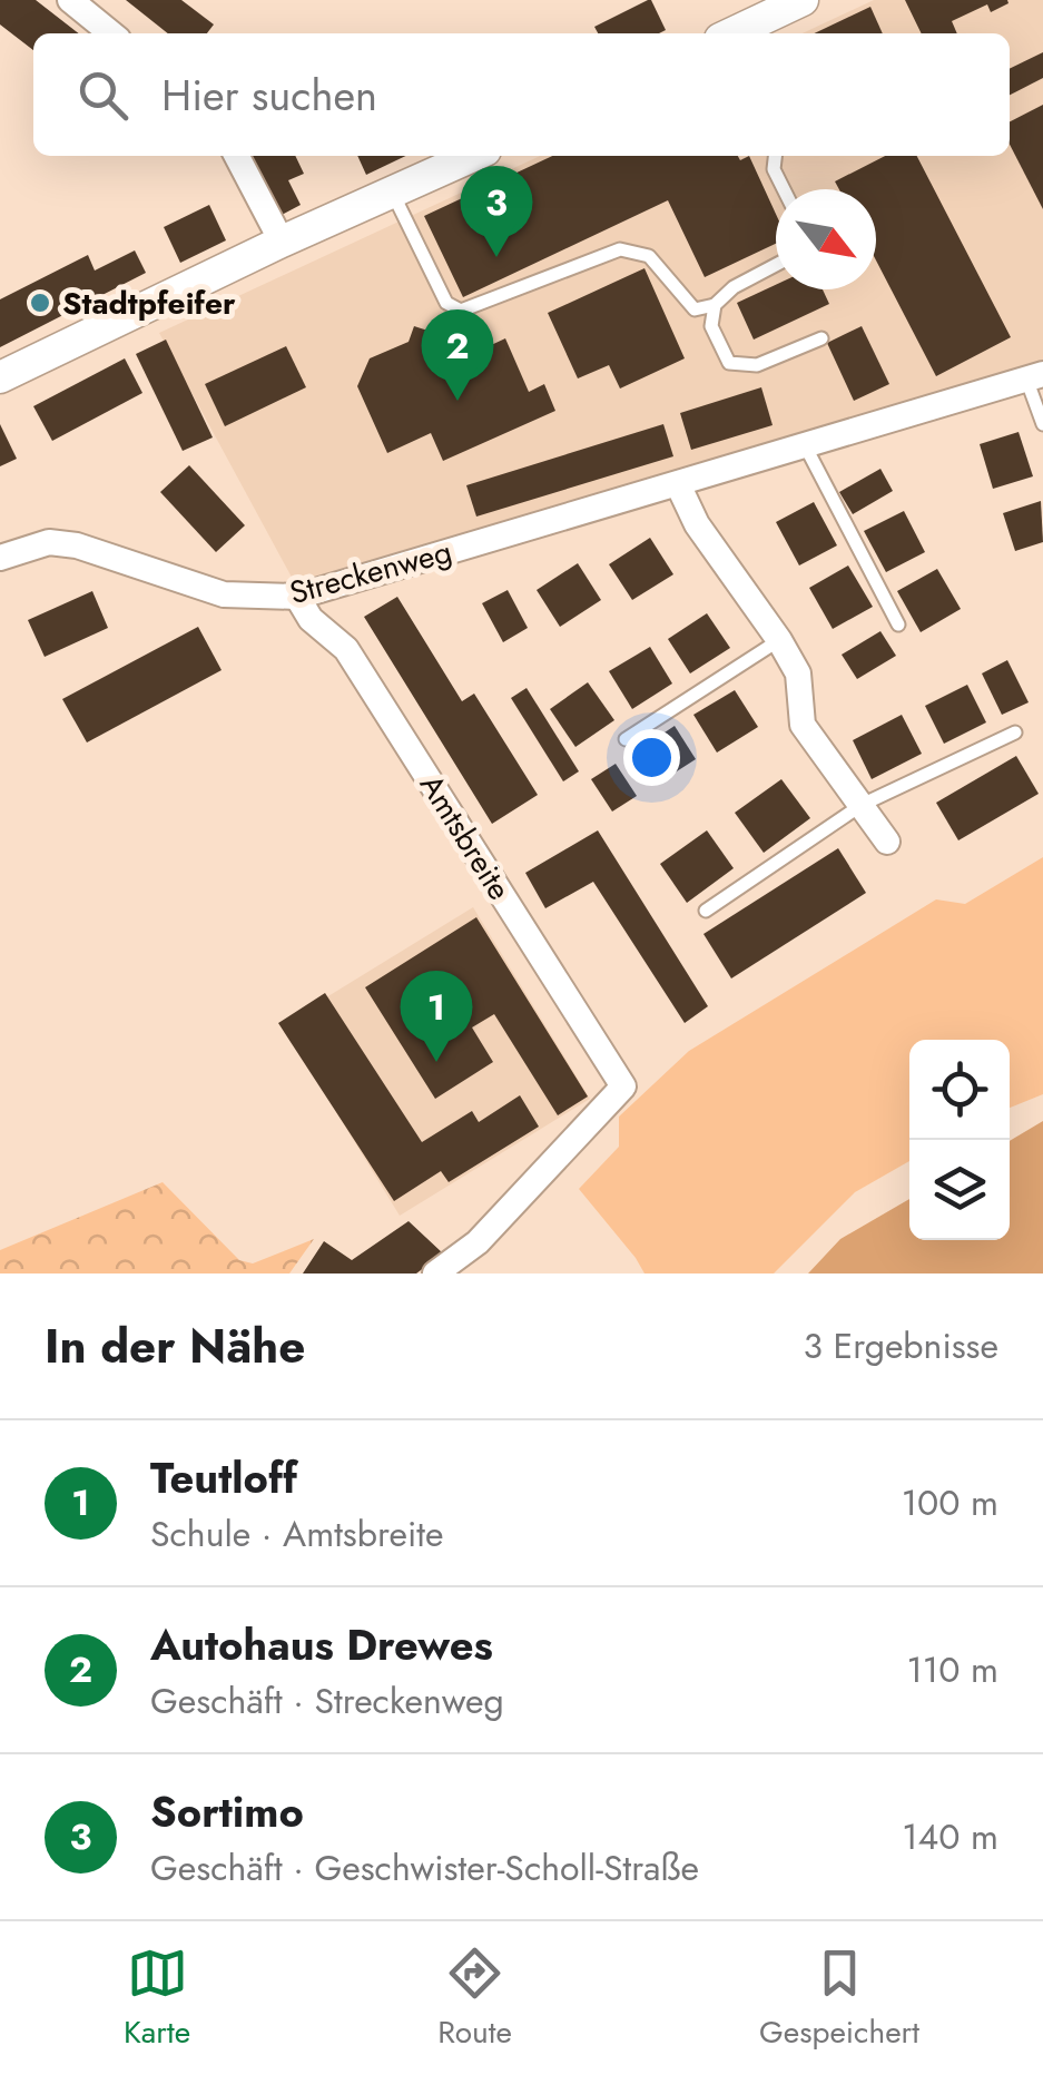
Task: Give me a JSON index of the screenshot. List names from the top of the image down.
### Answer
{
  "streets": {
    "street": ["Streckenweg", "Amtsbreite"]
  },
  "crossings": [
    ["Streckenweg", "Amtsbreite"]
  ],
  "places": ["Stadtpfeifer"],
  "north": "bottom right",
  "page": {
    "search": "Hier suchen",
    "pins": ["3", "2", "1"],
    "heading": ["In der Nähe", "3 Ergebnisse"],
    "list": [
      {
        "mark": "1",
        "name": "Teutloff",
        "note": "Schule · Amtsbreite",
        "value": "100 m"
      },
      {
        "mark": "2",
        "name": "Autohaus Drewes",
        "note": "Geschäft · Streckenweg",
        "value": "110 m"
      },
      {
        "mark": "3",
        "name": "Sortimo",
        "note": "Geschäft · Geschwister-Scholl-Straße",
        "value": "140 m"
      }
    ],
    "nav": ["Karte", "Route", "Gespeichert"]
  }
}
